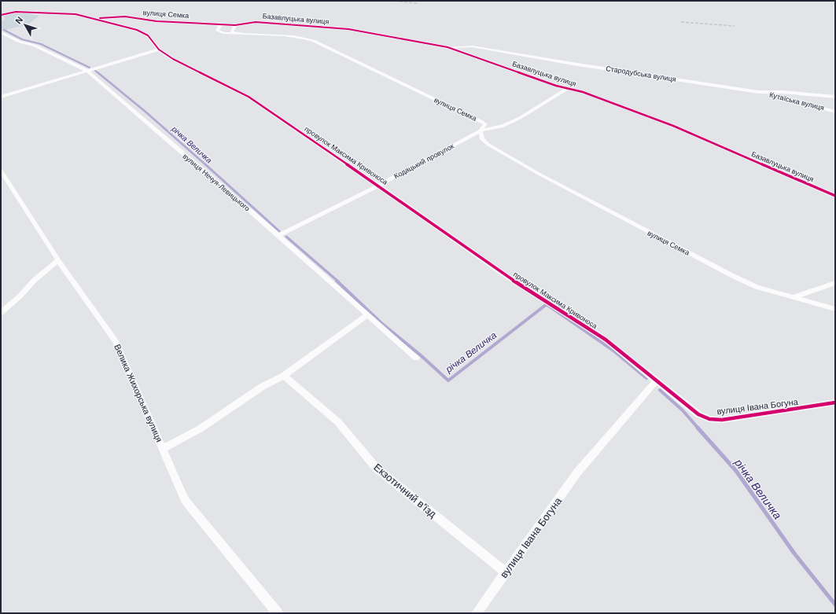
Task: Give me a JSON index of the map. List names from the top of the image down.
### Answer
{
  "streets": {
    "street": [
      "вулиця Семка",
      "Базавлуцька вулиця",
      "Стародубська вулиця",
      "Кутаїська вулиця",
      "провулок Максима Кривоноса",
      "Кодацький провулок",
      "вулиця Нечуя-Левицького",
      "Велика Жихорська вулиця",
      "вулиця Івана Богуна",
      "Екзотичний в'їзд"
    ]
  },
  "crossings": [
    ["вулиця Семка", "Базавлуцька вулиця"],
    ["вулиця Семка", "провулок Максима Кривоноса"],
    ["вулиця Семка", "Кодацький провулок"],
    ["Базавлуцька вулиця", "Стародубська вулиця"],
    ["Базавлуцька вулиця", "Кодацький провулок"],
    ["Стародубська вулиця", "Кутаїська вулиця"],
    ["провулок Максима Кривоноса", "Кодацький провулок"],
    ["провулок Максима Кривоноса", "вулиця Івана Богуна"],
    ["Кодацький провулок", "вулиця Нечуя-Левицького"],
    ["вулиця Івана Богуна", "Екзотичний в'їзд"]
  ],
  "water": ["річка Величка"],
  "north": "top left"
}
